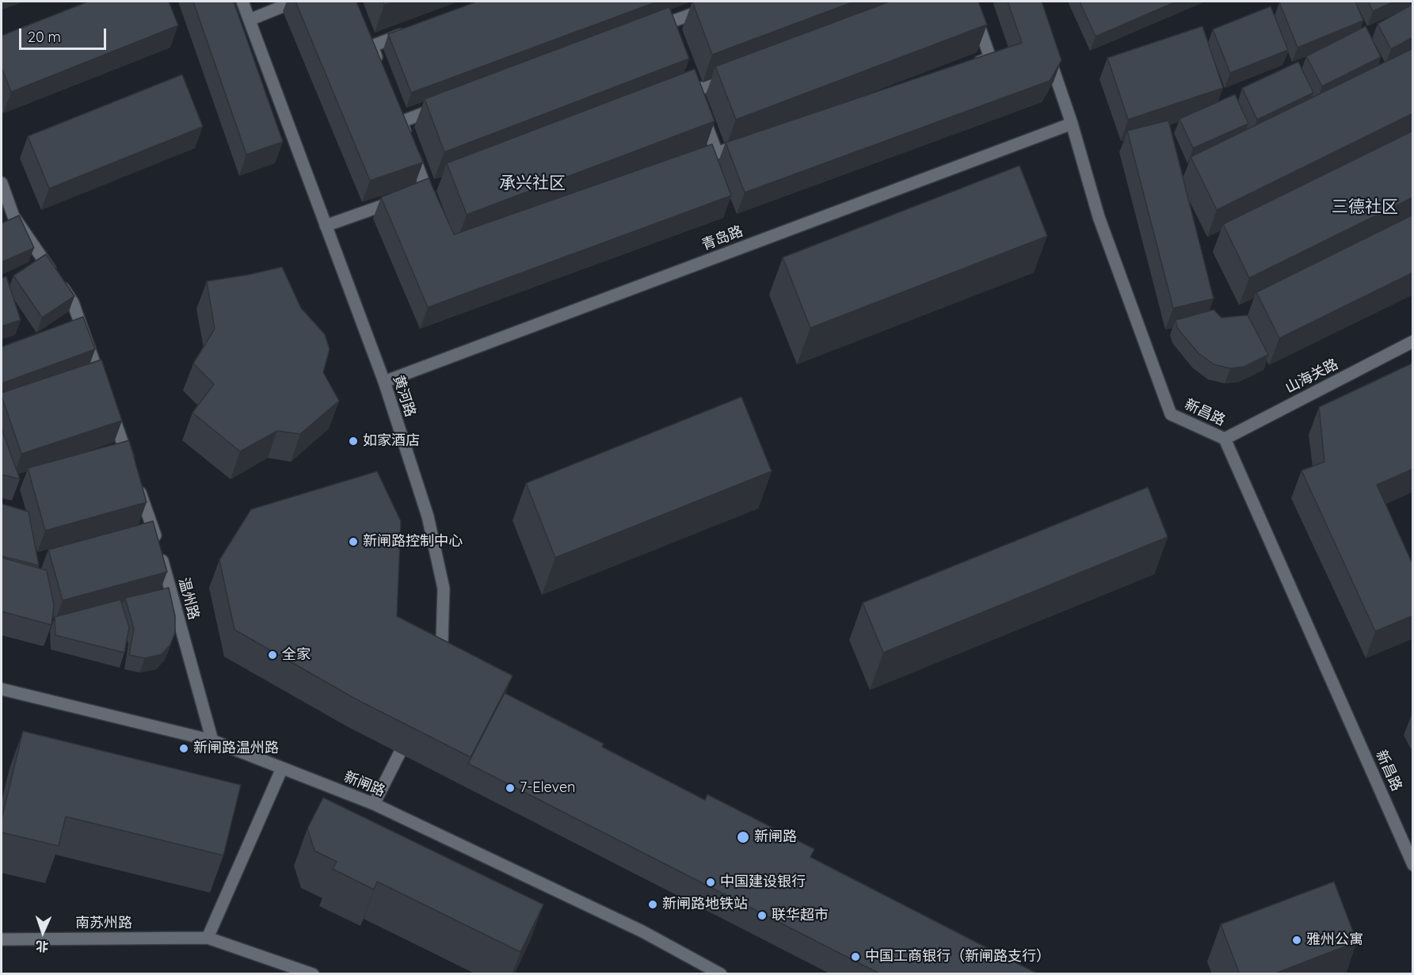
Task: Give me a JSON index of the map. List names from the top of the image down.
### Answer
{
  "streets": {
    "street": [
      "青岛路",
      "山海关路",
      "黄河路",
      "新昌路",
      "温州路",
      "新闸路",
      "南苏州路"
    ]
  },
  "crossings": [
    ["青岛路", "黄河路"],
    ["青岛路", "新昌路"],
    ["山海关路", "新昌路"],
    ["温州路", "新闸路"]
  ],
  "districts": ["承兴社区", "三德社区"],
  "places": [
    "如家酒店",
    "新闸路控制中心",
    "全家",
    "新闸路温州路",
    "7-Eleven",
    "新闸路",
    "中国建设银行",
    "新闸路地铁站",
    "联华超市",
    "雅州公寓",
    "中国工商银行（新闸路支行）"
  ],
  "scale_bar": "20 m",
  "north": "bottom"
}
